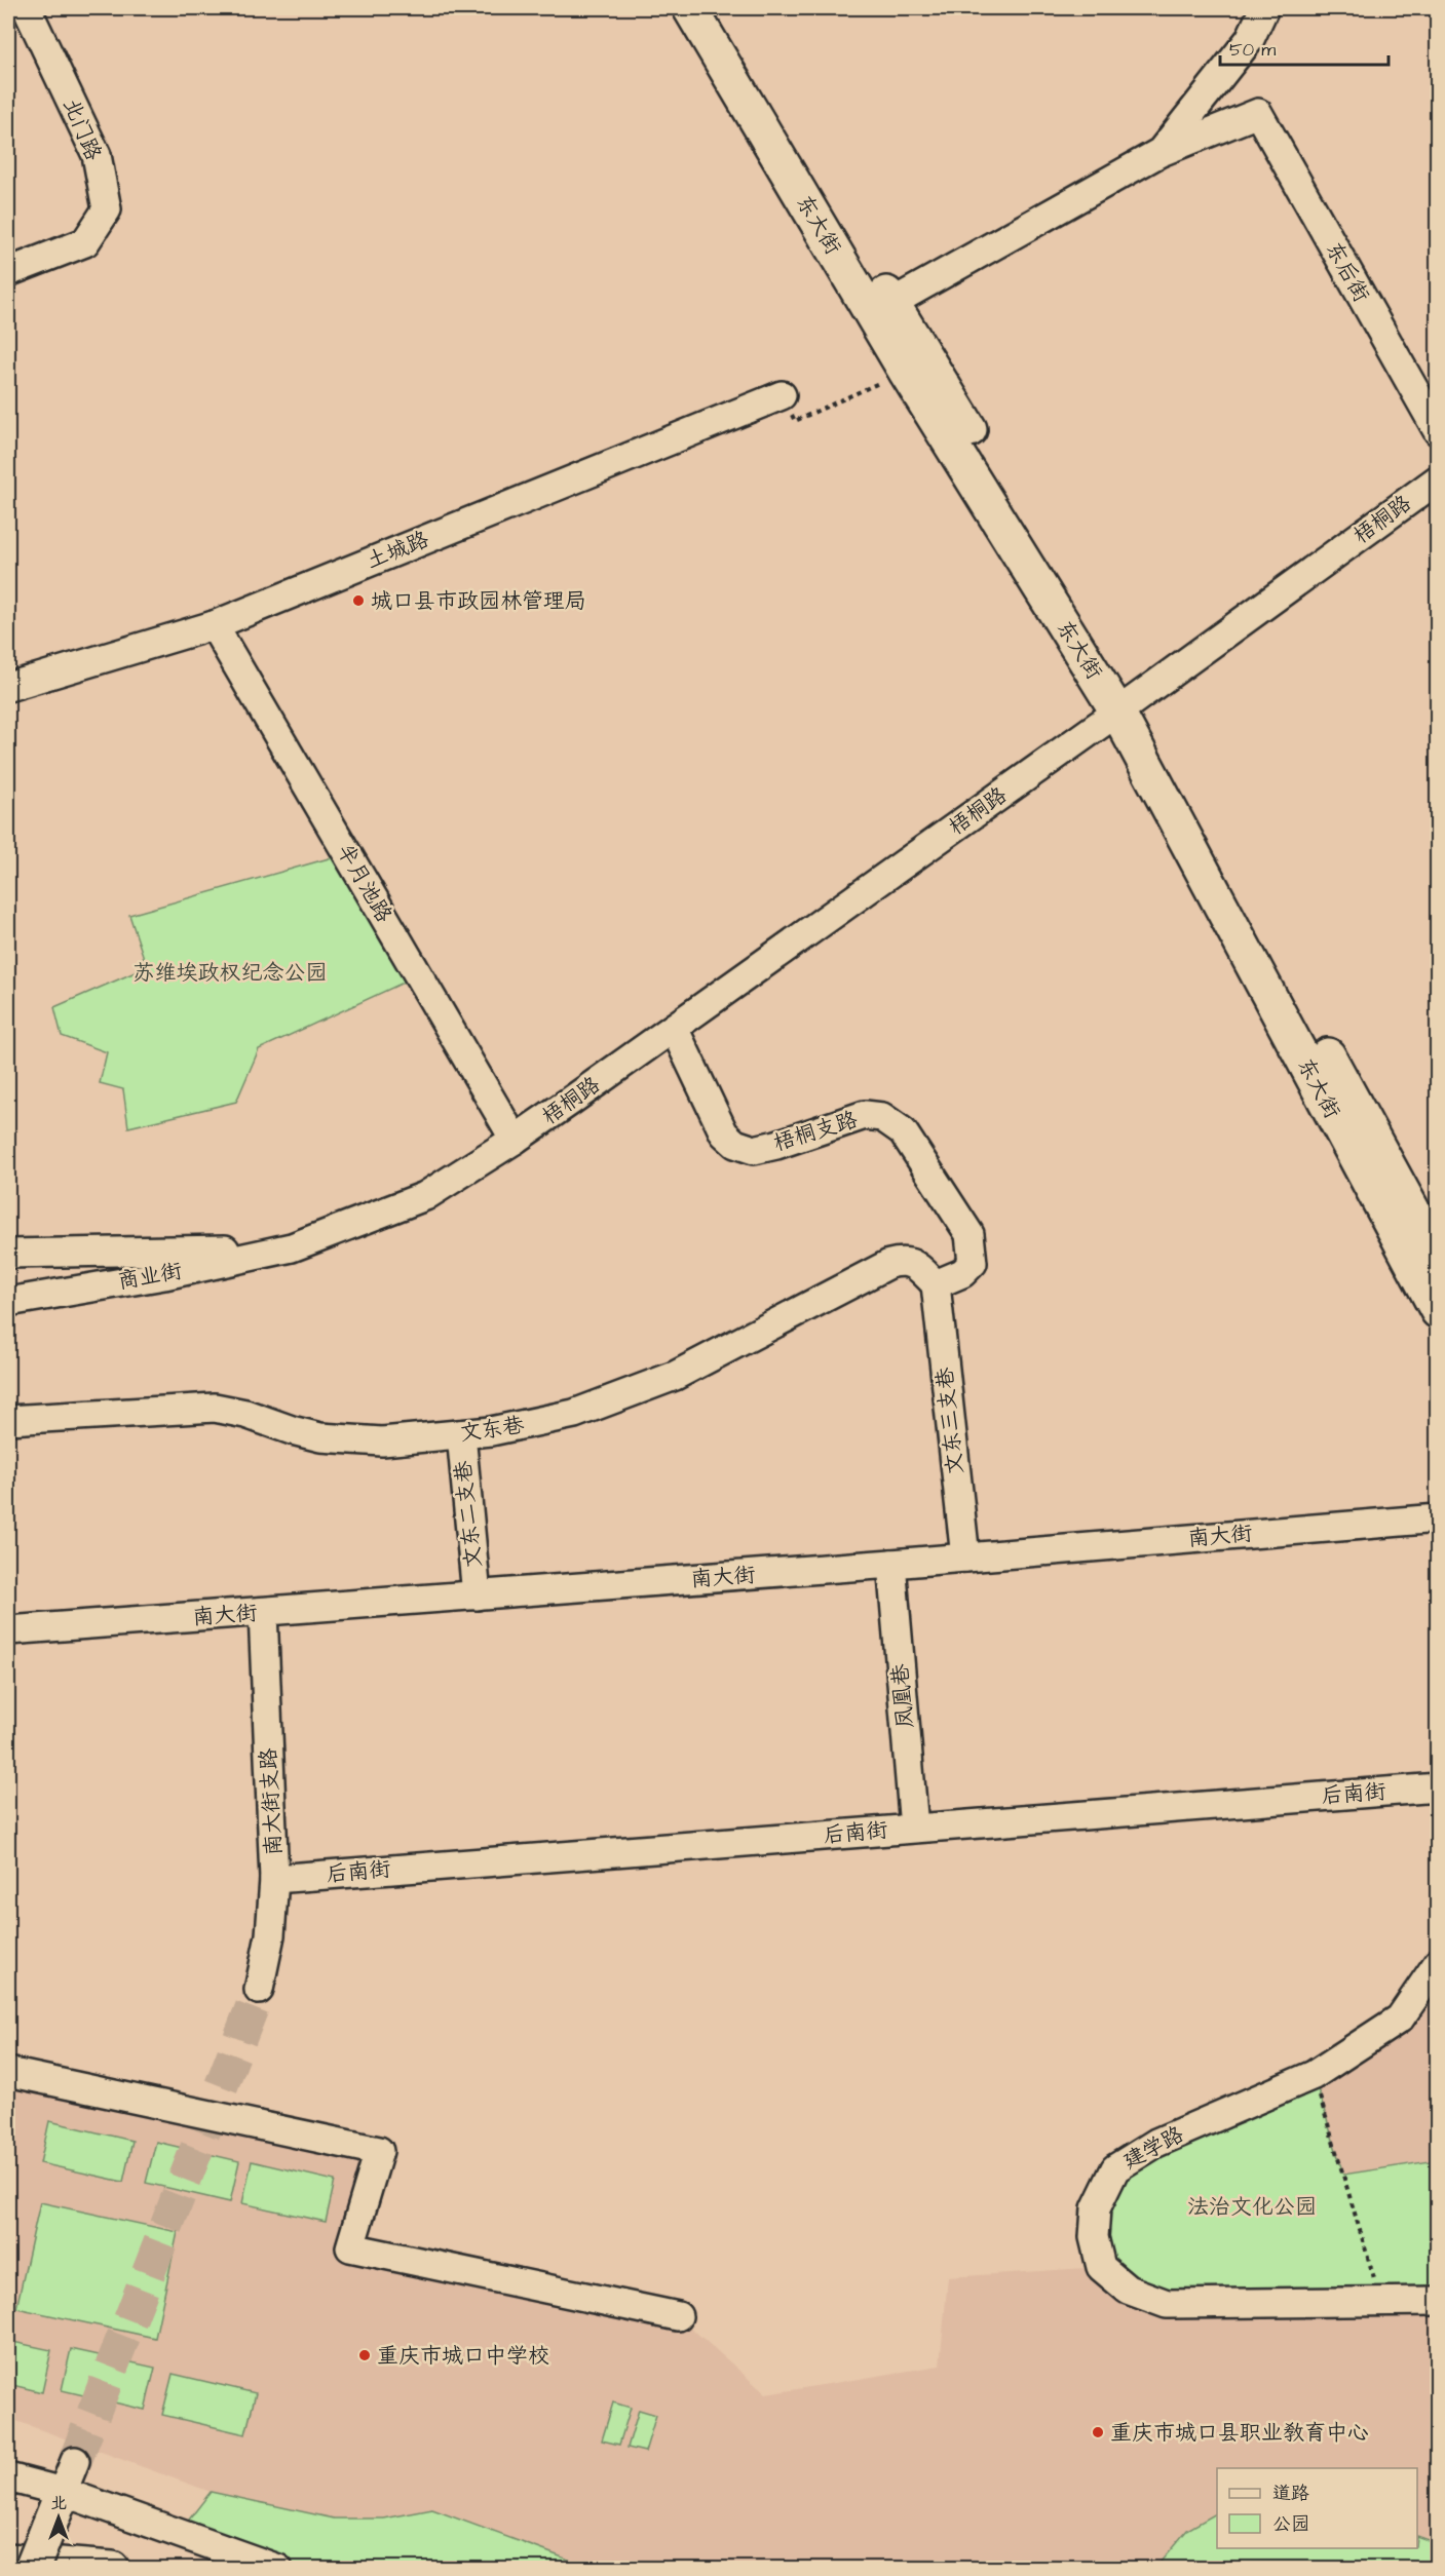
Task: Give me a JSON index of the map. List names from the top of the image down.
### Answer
{
  "streets": {
    "main road": ["东大街"],
    "street": [
      "北门路",
      "东后街",
      "梧桐路",
      "土城路",
      "半月池路",
      "梧桐支路",
      "商业街",
      "文东三支巷",
      "文东巷",
      "文东二支巷",
      "南大街",
      "凤凰巷",
      "后南街",
      "南大街支路",
      "建学路"
    ]
  },
  "crossings": [
    ["东大街", "梧桐路"],
    ["梧桐路", "半月池路"],
    ["梧桐路", "梧桐支路"],
    ["梧桐路", "商业街"],
    ["土城路", "半月池路"],
    ["半月池路", "商业街"],
    ["梧桐支路", "文东三支巷"],
    ["梧桐支路", "文东巷"],
    ["文东三支巷", "文东巷"],
    ["文东三支巷", "南大街"],
    ["文东巷", "文东二支巷"],
    ["文东二支巷", "南大街"],
    ["南大街", "凤凰巷"],
    ["南大街", "南大街支路"],
    ["凤凰巷", "后南街"],
    ["后南街", "南大街支路"]
  ],
  "parks": ["苏维埃政权纪念公园", "法治文化公园"],
  "places": ["城口县市政园林管理局", "重庆市城口中学校", "重庆市城口县职业教育中心"],
  "legend": ["道路", "公园"],
  "scale_bar": "50 m",
  "north": "top"
}
